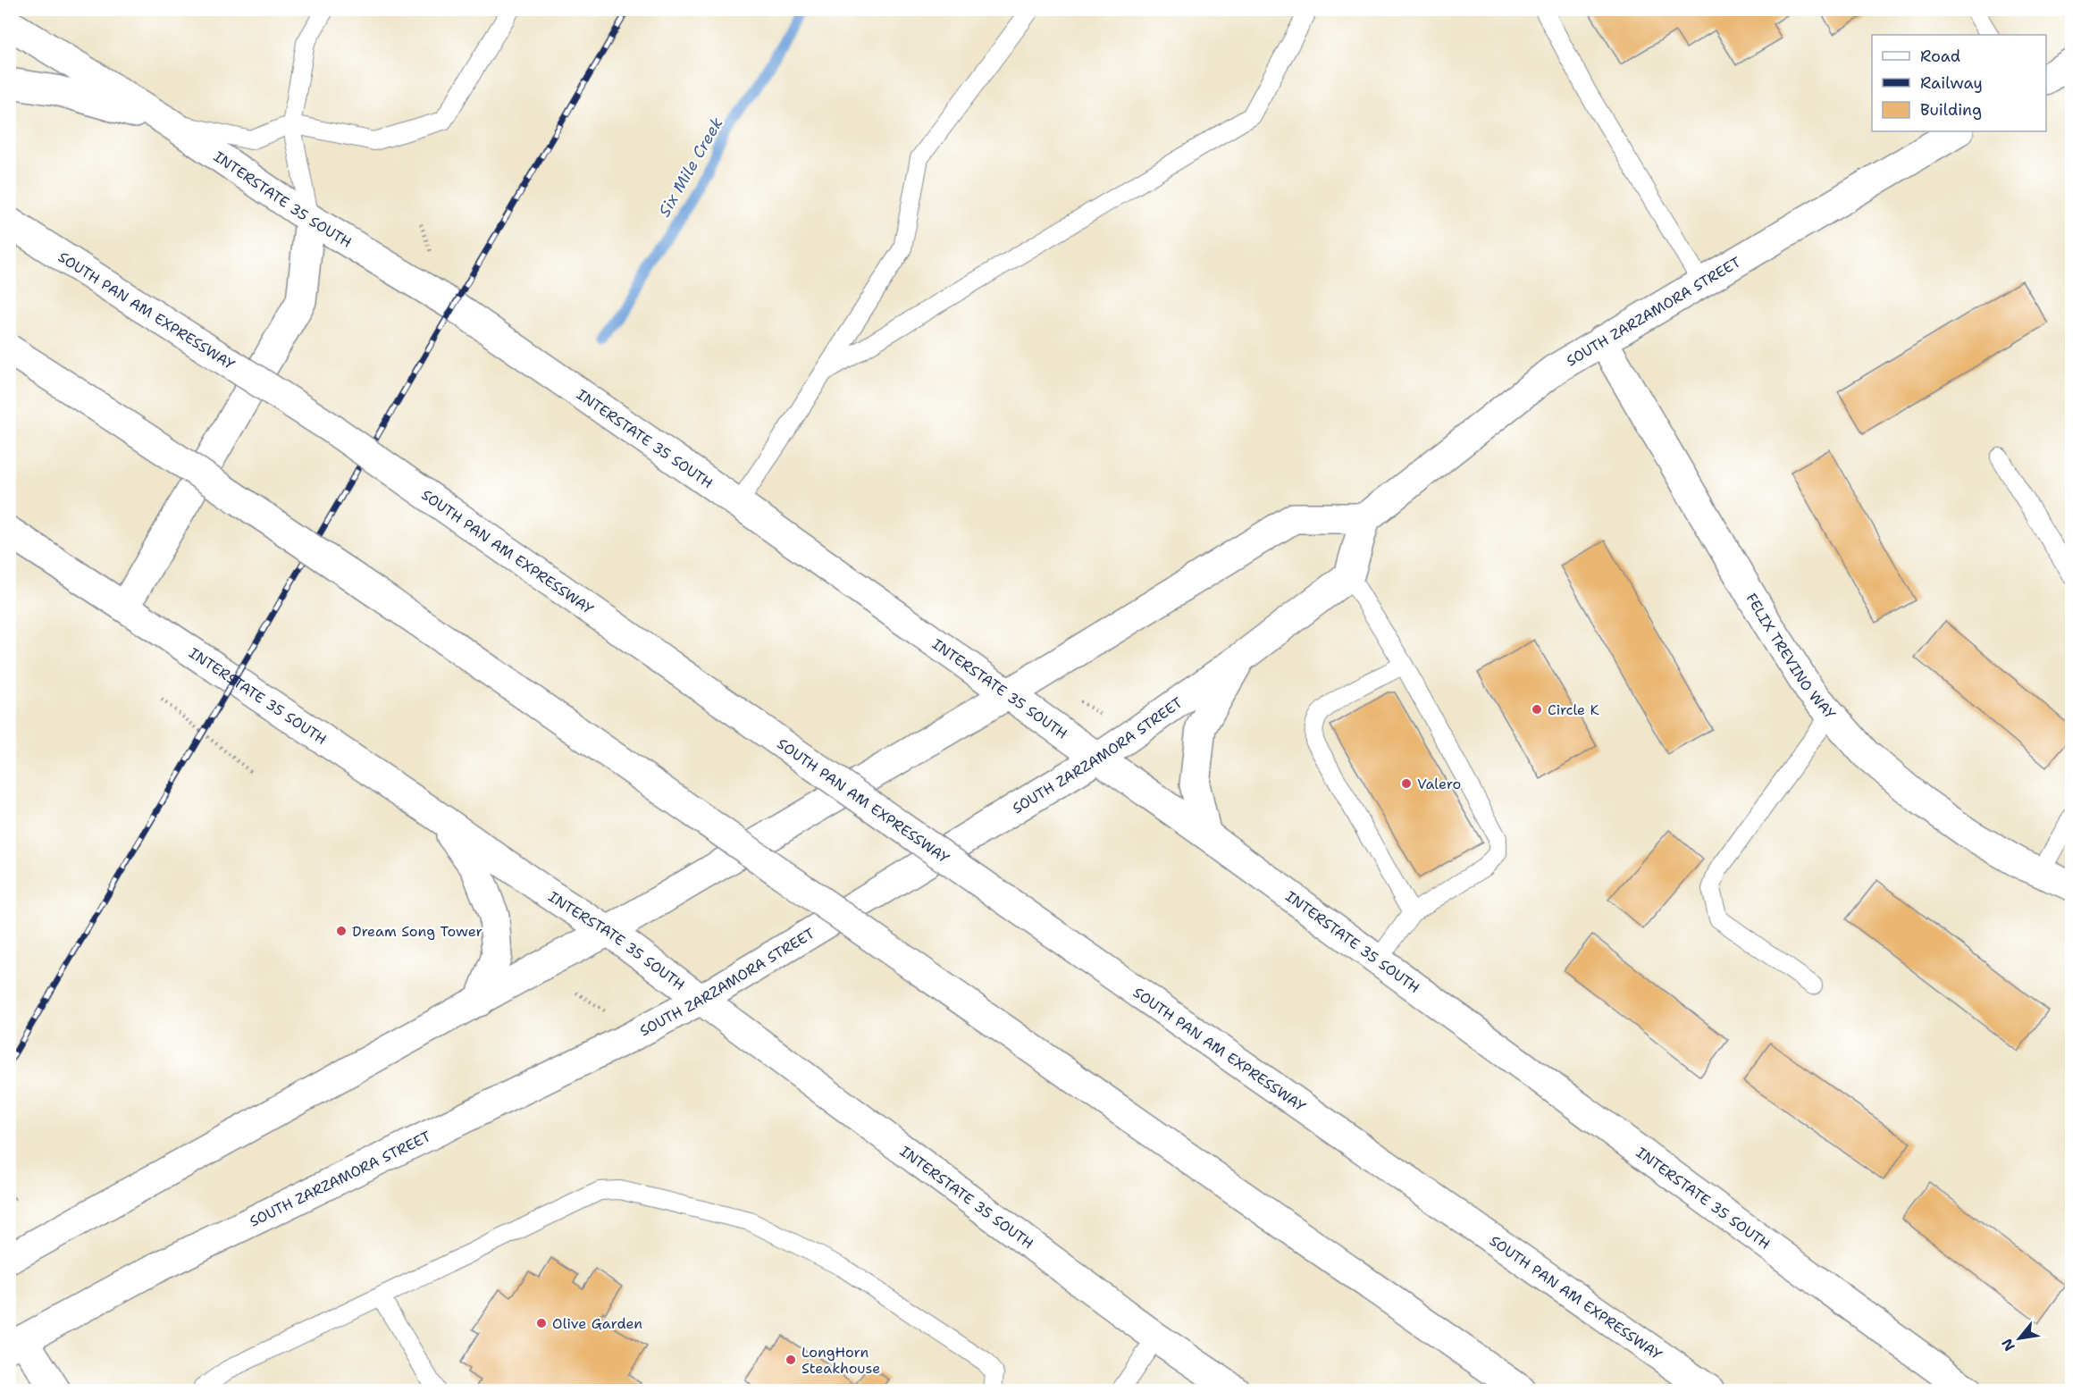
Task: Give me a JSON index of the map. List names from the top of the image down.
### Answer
{
  "streets": {
    "main road": [
      "INTERSTATE 35 SOUTH",
      "SOUTH PAN AM EXPRESSWAY",
      "SOUTH ZARZAMORA STREET",
      "FELIX TREVINO WAY"
    ]
  },
  "crossings": [
    ["INTERSTATE 35 SOUTH", "SOUTH ZARZAMORA STREET"],
    ["SOUTH ZARZAMORA STREET", "FELIX TREVINO WAY"]
  ],
  "water": ["Six Mile Creek"],
  "places": [
    "Circle K",
    "Valero",
    "Dream Song Tower",
    "Olive Garden",
    "LongHorn Steakhouse"
  ],
  "legend": ["Road", "Railway", "Building"],
  "north": "bottom left"
}
